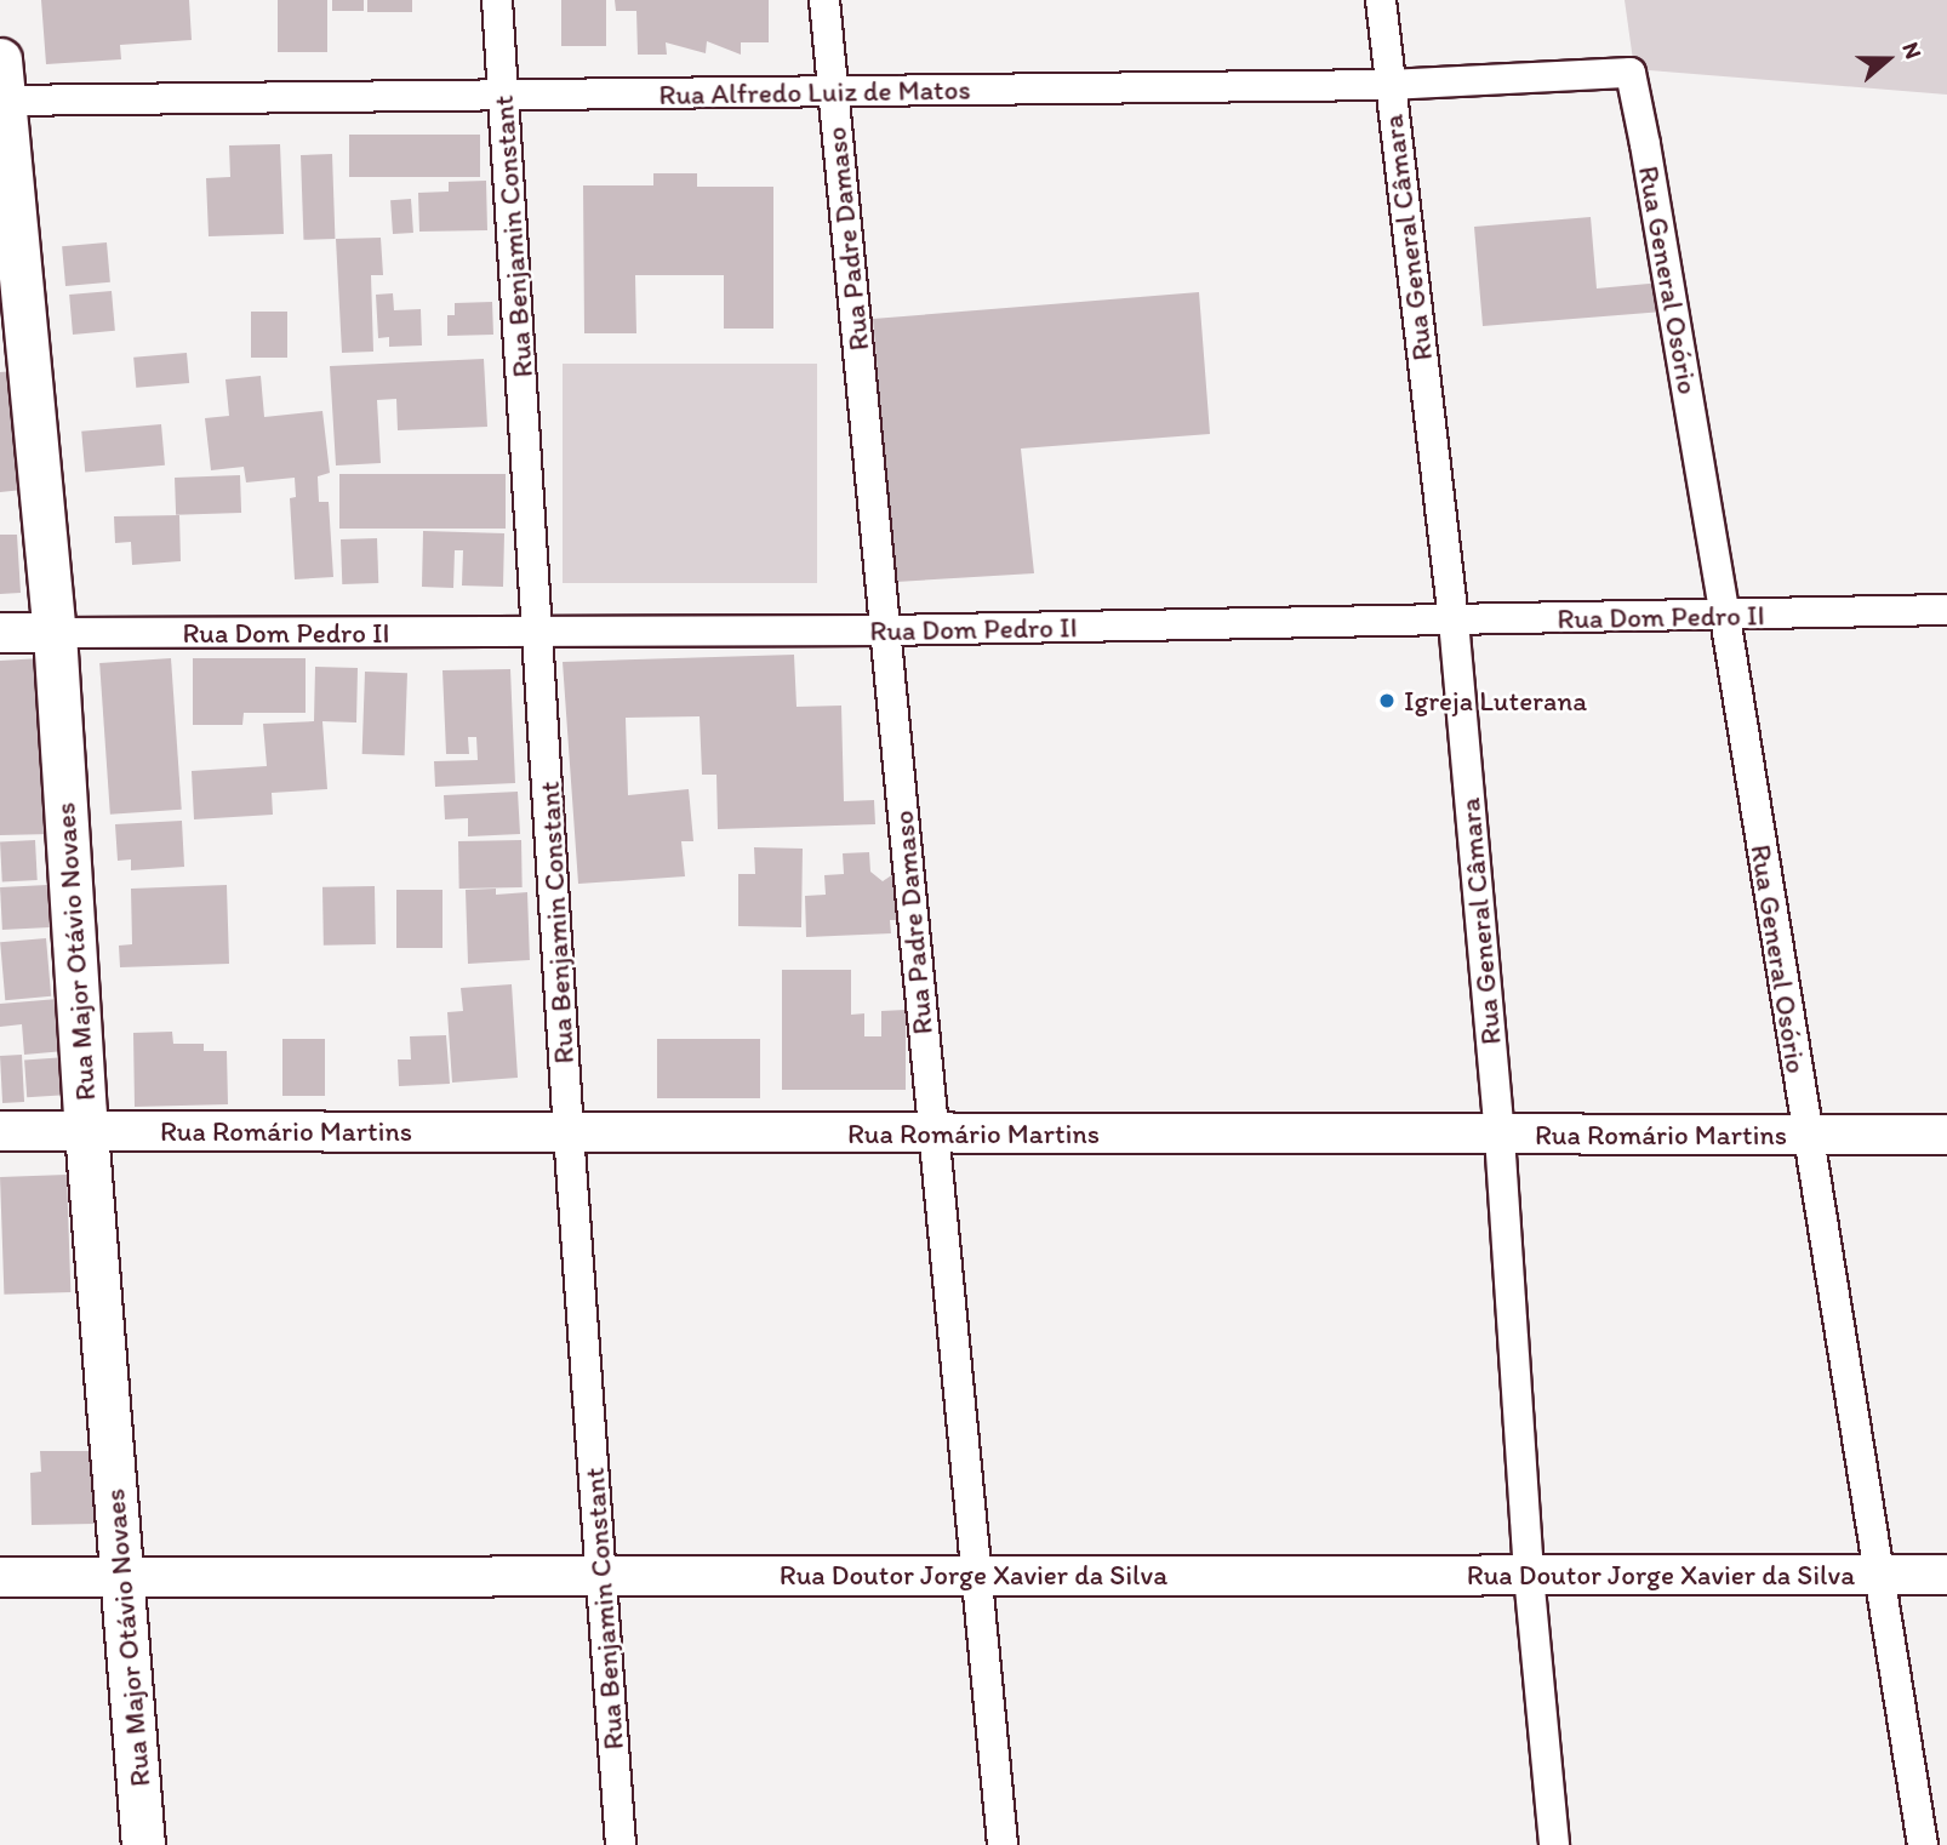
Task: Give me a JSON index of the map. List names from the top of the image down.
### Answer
{
  "streets": {
    "main road": ["Rua Major Otávio Novaes"],
    "street": [
      "Rua Alfredo Luiz de Matos",
      "Rua Benjamin Constant",
      "Rua General Câmara",
      "Rua Padre Damaso",
      "Rua General Osório",
      "Rua Dom Pedro II",
      "Rua Romário Martins",
      "Rua Doutor Jorge Xavier da Silva"
    ]
  },
  "crossings": [
    ["Rua Alfredo Luiz de Matos", "Rua Benjamin Constant"],
    ["Rua Alfredo Luiz de Matos", "Rua General Câmara"],
    ["Rua Alfredo Luiz de Matos", "Rua Padre Damaso"],
    ["Rua Alfredo Luiz de Matos", "Rua General Osório"],
    ["Rua Alfredo Luiz de Matos", "Rua Major Otávio Novaes"],
    ["Rua Benjamin Constant", "Rua Dom Pedro II"],
    ["Rua Benjamin Constant", "Rua Romário Martins"],
    ["Rua Benjamin Constant", "Rua Doutor Jorge Xavier da Silva"],
    ["Rua General Câmara", "Rua Dom Pedro II"],
    ["Rua General Câmara", "Rua Romário Martins"],
    ["Rua General Câmara", "Rua Doutor Jorge Xavier da Silva"],
    ["Rua Padre Damaso", "Rua Dom Pedro II"],
    ["Rua Padre Damaso", "Rua Romário Martins"],
    ["Rua Padre Damaso", "Rua Doutor Jorge Xavier da Silva"],
    ["Rua General Osório", "Rua Dom Pedro II"],
    ["Rua General Osório", "Rua Romário Martins"],
    ["Rua General Osório", "Rua Doutor Jorge Xavier da Silva"],
    ["Rua Dom Pedro II", "Rua Major Otávio Novaes"],
    ["Rua Major Otávio Novaes", "Rua Romário Martins"],
    ["Rua Major Otávio Novaes", "Rua Doutor Jorge Xavier da Silva"]
  ],
  "places": ["Igreja Luterana"],
  "north": "right"
}
